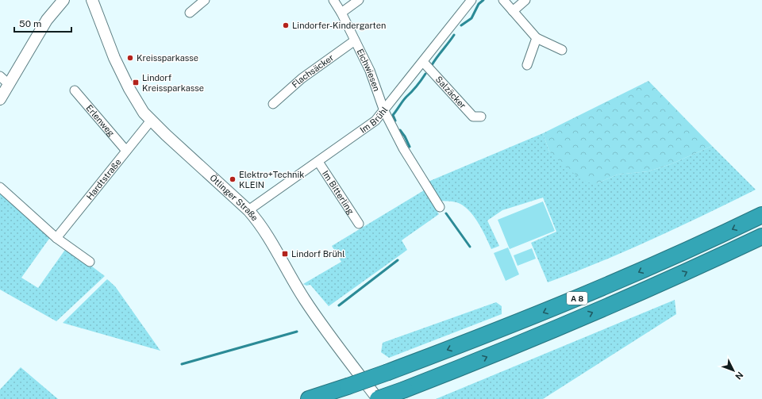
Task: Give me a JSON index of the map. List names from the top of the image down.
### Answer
{
  "streets": {
    "highway": ["A 8"],
    "street": [
      "Eichwiesen",
      "Flachsäcker",
      "Salzäcker",
      "Im Brühl",
      "Erlenweg",
      "Hardtstraße",
      "Im Bitterling",
      "Ötlinger Straße"
    ]
  },
  "crossings": [
    ["Eichwiesen", "Flachsäcker"],
    ["Eichwiesen", "Im Brühl"],
    ["Salzäcker", "Im Brühl"],
    ["Im Brühl", "Im Bitterling"],
    ["Im Brühl", "Ötlinger Straße"],
    ["Erlenweg", "Hardtstraße"],
    ["Hardtstraße", "Ötlinger Straße"],
    ["Ötlinger Straße", "A 8"]
  ],
  "places": {
    "other": ["Lindorfer-Kindergarten", "Kreissparkasse", "Elektro+Technik KLEIN"],
    "transit": ["Lindorf Kreissparkasse", "Lindorf Brühl"]
  },
  "scale_bar": "50 m",
  "north": "bottom right"
}
